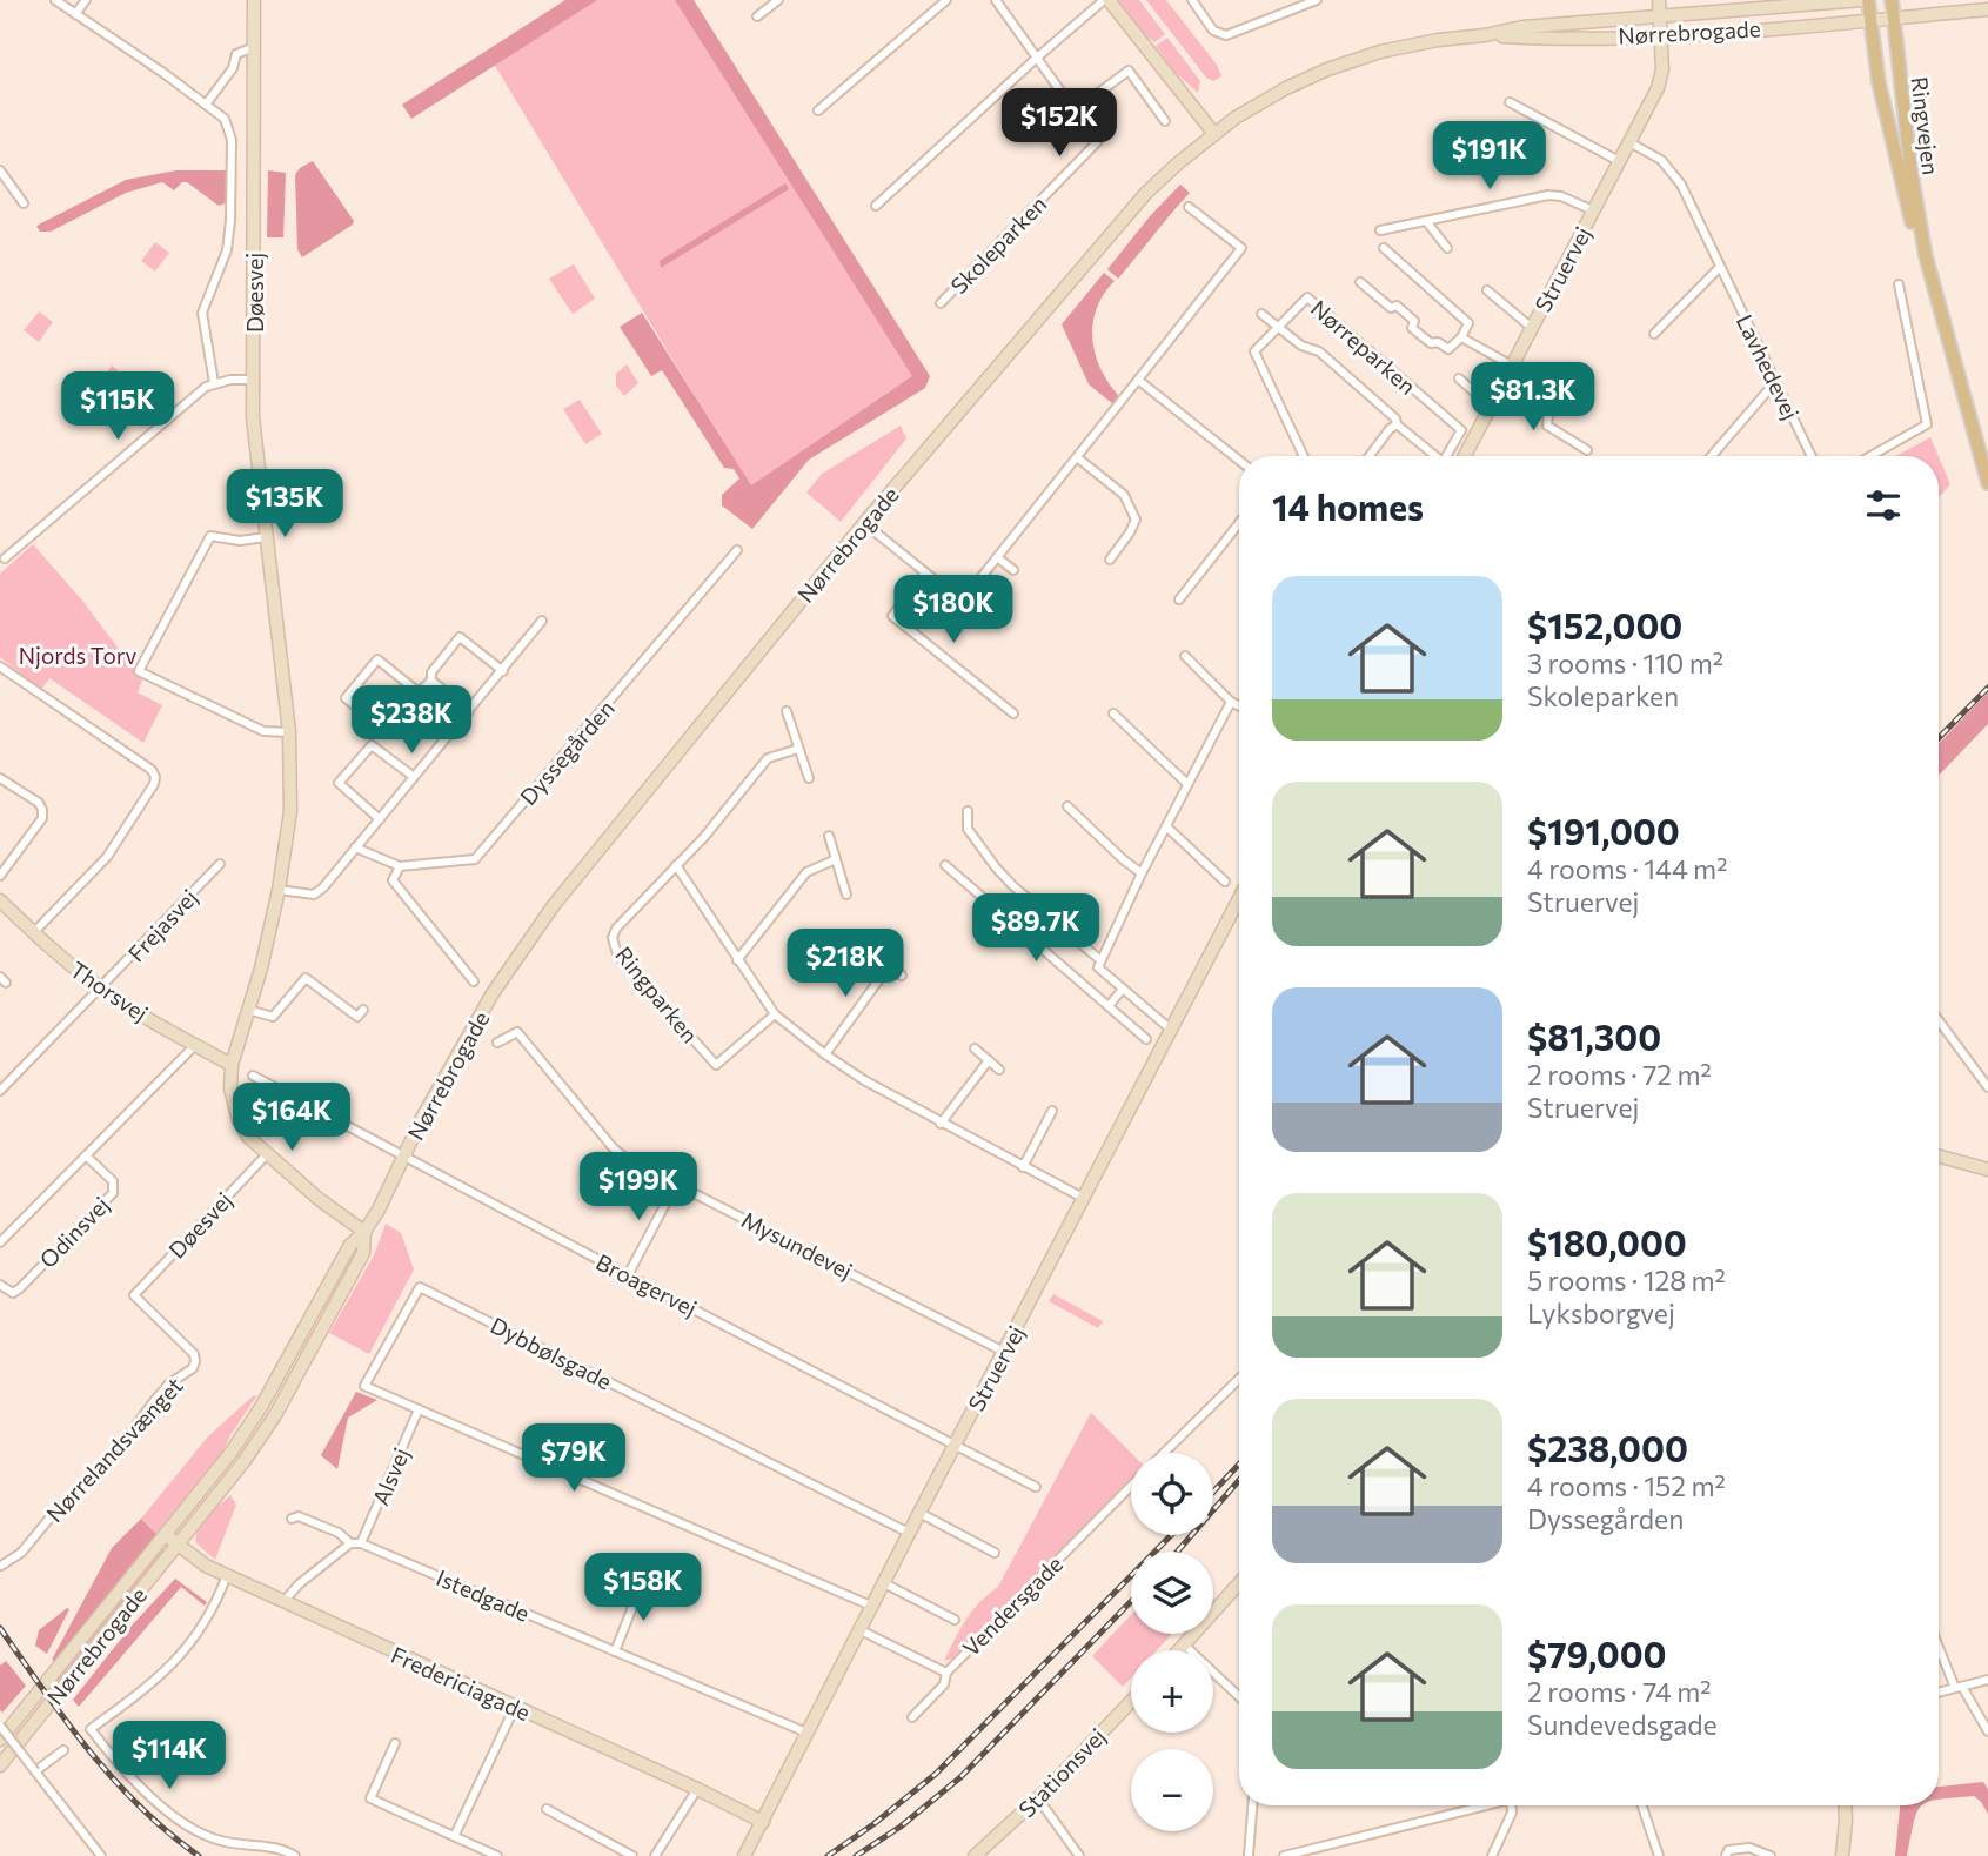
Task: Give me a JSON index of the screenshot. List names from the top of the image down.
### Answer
{
  "streets": {
    "main road": ["Ringvejen"],
    "street": [
      "Nørrebrogade",
      "Skoleparken",
      "Struervej",
      "Døesvej",
      "Nørreparken",
      "Lavhedevej",
      "Dyssegården",
      "Frejasvej",
      "Thorsvej",
      "Ringparken",
      "Odinsvej",
      "Mysundevej",
      "Broagervej",
      "Dybbølsgade",
      "Nørrelandsvænget",
      "Alsvej",
      "Istedgade",
      "Vendersgade",
      "Fredericiagade",
      "Stationsvej"
    ]
  },
  "crossings": [
    ["Nørrebrogade", "Ringvejen"],
    ["Nørrebrogade", "Struervej"],
    ["Nørrebrogade", "Døesvej"],
    ["Nørrebrogade", "Broagervej"],
    ["Nørrebrogade", "Fredericiagade"],
    ["Struervej", "Lavhedevej"],
    ["Struervej", "Mysundevej"],
    ["Struervej", "Broagervej"],
    ["Struervej", "Dybbølsgade"],
    ["Struervej", "Istedgade"],
    ["Struervej", "Vendersgade"],
    ["Struervej", "Fredericiagade"],
    ["Døesvej", "Thorsvej"],
    ["Døesvej", "Nørrelandsvænget"],
    ["Frejasvej", "Thorsvej"],
    ["Thorsvej", "Odinsvej"],
    ["Dybbølsgade", "Alsvej"],
    ["Alsvej", "Istedgade"]
  ],
  "parks": ["Njords Torv"],
  "page": {
    "price": [
      "$152K",
      "$191K",
      "$81.3K",
      "$115K",
      "$135K",
      "$180K",
      "$238K",
      "$89.7K",
      "$218K",
      "$164K",
      "$199K",
      "$79K",
      "$158K",
      "$114K"
    ],
    "heading": "14 homes",
    "list": [
      {
        "name": "$152,000",
        "note": "3 rooms · 110 m² · Skoleparken"
      },
      {
        "name": "$191,000",
        "note": "4 rooms · 144 m² · Struervej"
      },
      {
        "name": "$81,300",
        "note": "2 rooms · 72 m² · Struervej"
      },
      {
        "name": "$180,000",
        "note": "5 rooms · 128 m² · Lyksborgvej"
      },
      {
        "name": "$238,000",
        "note": "4 rooms · 152 m² · Dyssegården"
      },
      {
        "name": "$79,000",
        "note": "2 rooms · 74 m² · Sundevedsgade"
      }
    ],
    "map_buttons": ["+", "−"]
  }
}
